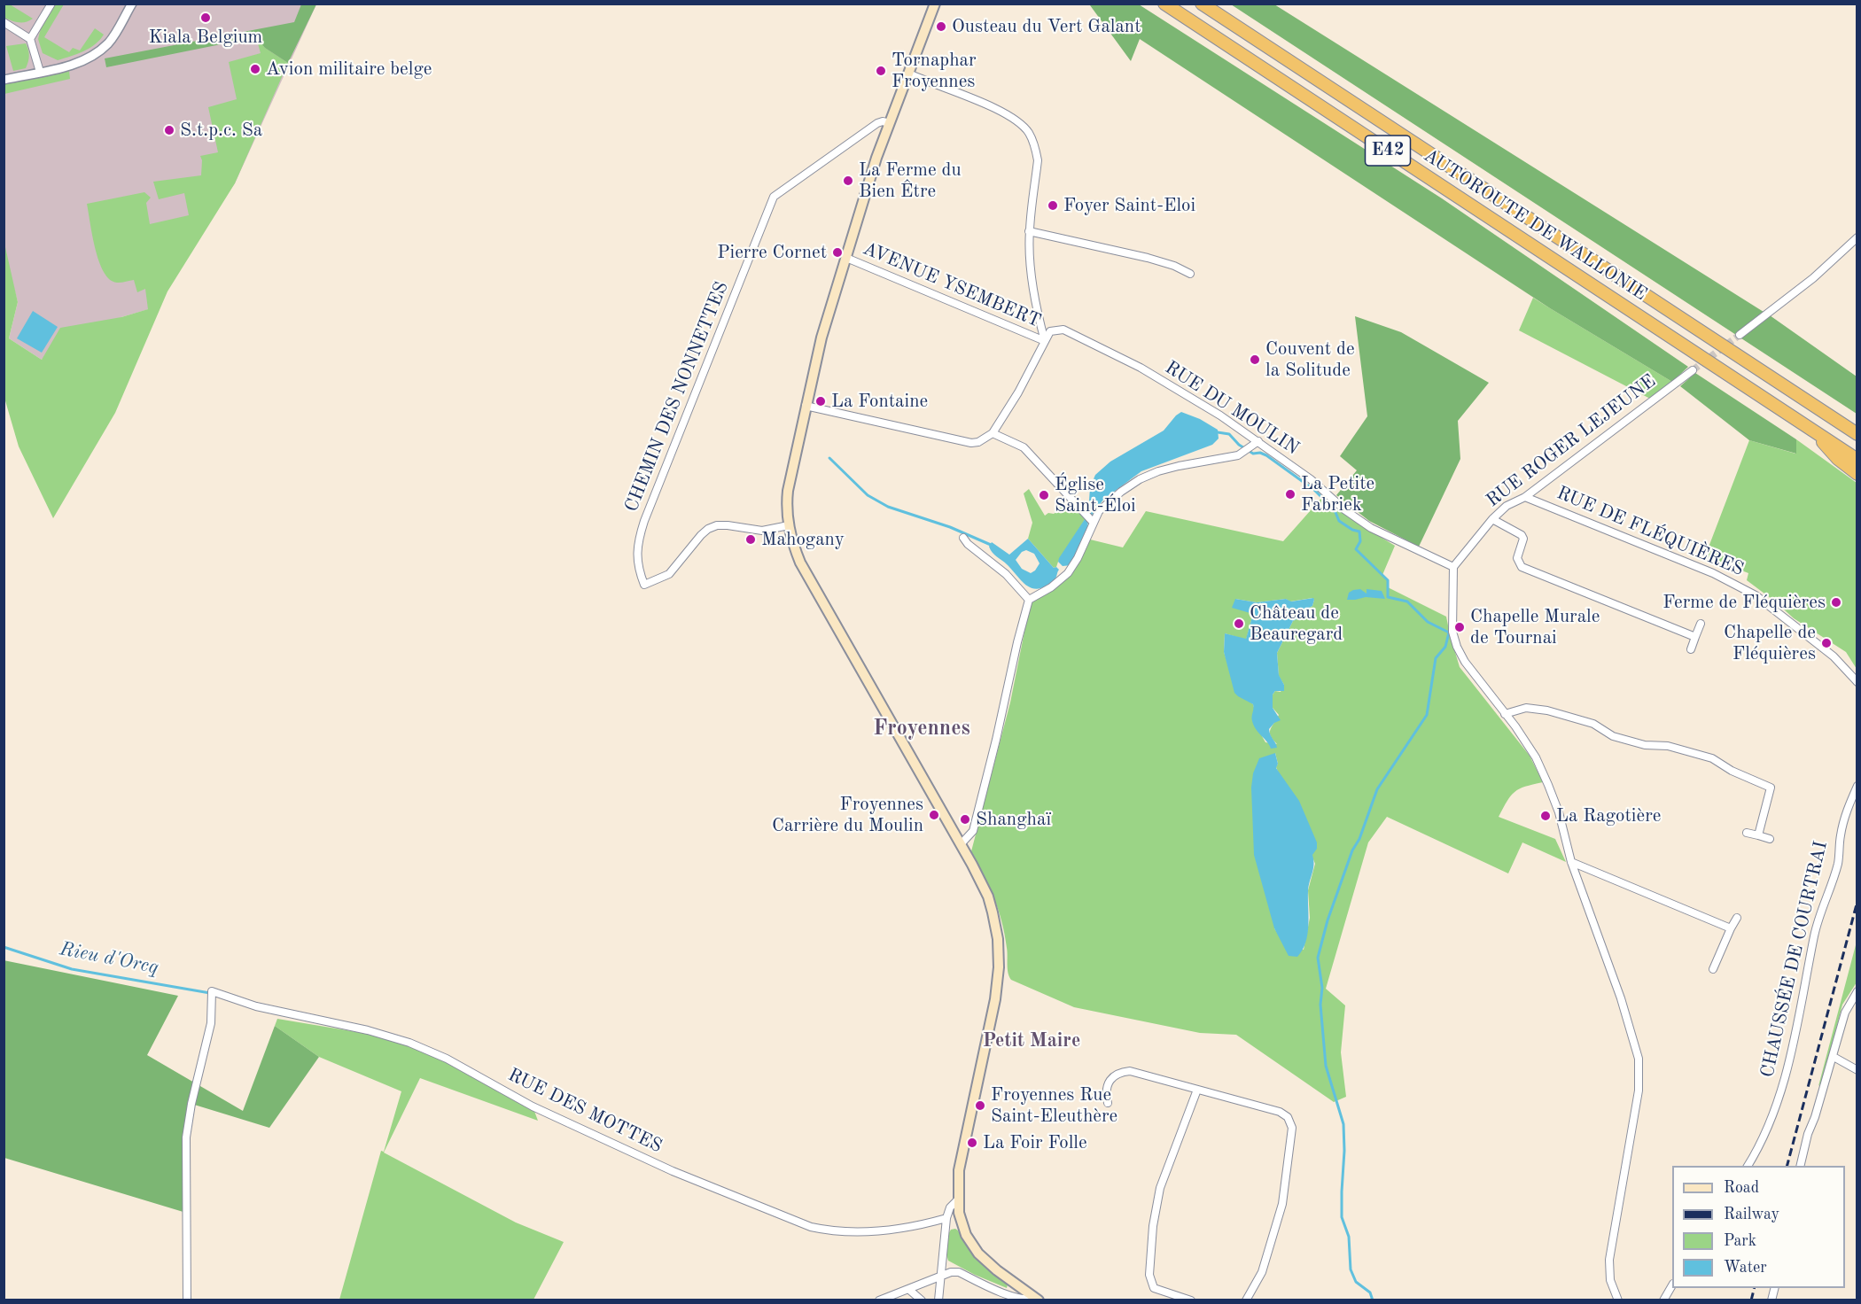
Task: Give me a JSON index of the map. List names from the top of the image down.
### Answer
{
  "streets": {
    "highway": ["E42", "AUTOROUTE DE WALLONIE"],
    "street": [
      "AVENUE YSEMBERT",
      "CHEMIN DES NONNETTES",
      "RUE DU MOULIN",
      "RUE ROGER LEJEUNE",
      "RUE DE FLÉQUIÈRES",
      "CHAUSSÉE DE COURTRAI",
      "RUE DES MOTTES"
    ]
  },
  "crossings": [
    ["AVENUE YSEMBERT", "RUE DU MOULIN"],
    ["RUE DU MOULIN", "RUE ROGER LEJEUNE"],
    ["RUE ROGER LEJEUNE", "RUE DE FLÉQUIÈRES"]
  ],
  "districts": ["Froyennes", "Petit Maire"],
  "water": ["Rieu d'Orcq"],
  "places": [
    "Kiala Belgium",
    "Ousteau du Vert Galant",
    "Avion militaire belge",
    "Tornaphar Froyennes",
    "S.t.p.c. Sa",
    "La Ferme du Bien Être",
    "Foyer Saint-Eloi",
    "Pierre Cornet",
    "Couvent de la Solitude",
    "La Fontaine",
    "La Petite Fabriek",
    "Église Saint-Éloi",
    "Mahogany",
    "Ferme de Fléquières",
    "Château de Beauregard",
    "Chapelle Murale de Tournai",
    "Chapelle de Fléquières",
    "Froyennes Carrière du Moulin",
    "La Ragotière",
    "Shanghaï",
    "Froyennes Rue Saint-Eleuthère",
    "La Foir Folle"
  ],
  "legend": [
    "Road",
    "Railway",
    "Park",
    "Water"
  ]
}
